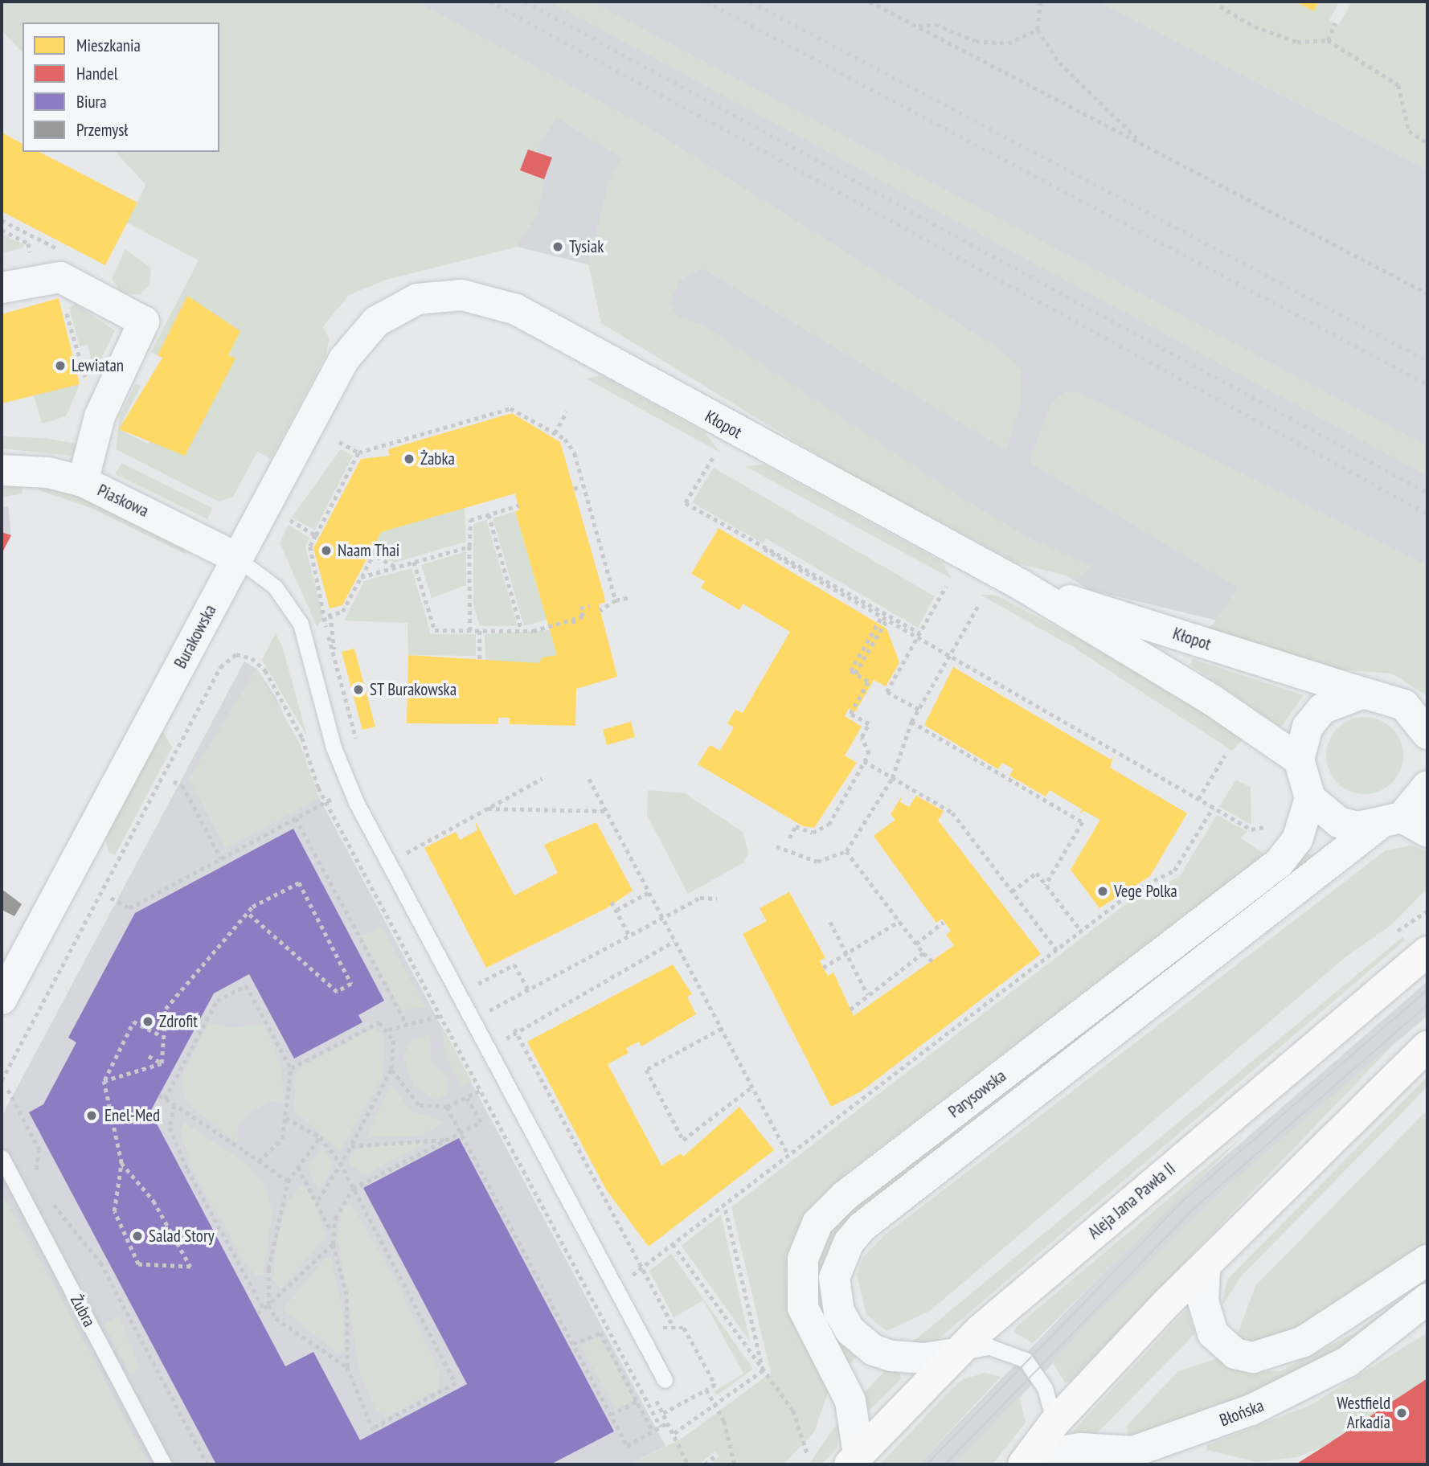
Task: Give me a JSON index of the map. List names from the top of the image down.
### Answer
{
  "streets": {
    "main road": ["Aleja Jana Pawła II"],
    "street": [
      "Kłopot",
      "Piaskowa",
      "Burakowska",
      "Parysowska",
      "Błońska"
    ],
    "lane": ["Żubra"]
  },
  "crossings": [
    ["Kłopot", "Burakowska"],
    ["Piaskowa", "Burakowska"],
    ["Parysowska", "Aleja Jana Pawła II"]
  ],
  "places": [
    "Tysiak",
    "Lewiatan",
    "Żabka",
    "Naam Thai",
    "ST Burakowska",
    "Vege Polka",
    "Zdrofit",
    "Enel-Med",
    "Salad Story",
    "Westfield Arkadia"
  ],
  "legend": [
    "Mieszkania",
    "Handel",
    "Biura",
    "Przemysł"
  ]
}
